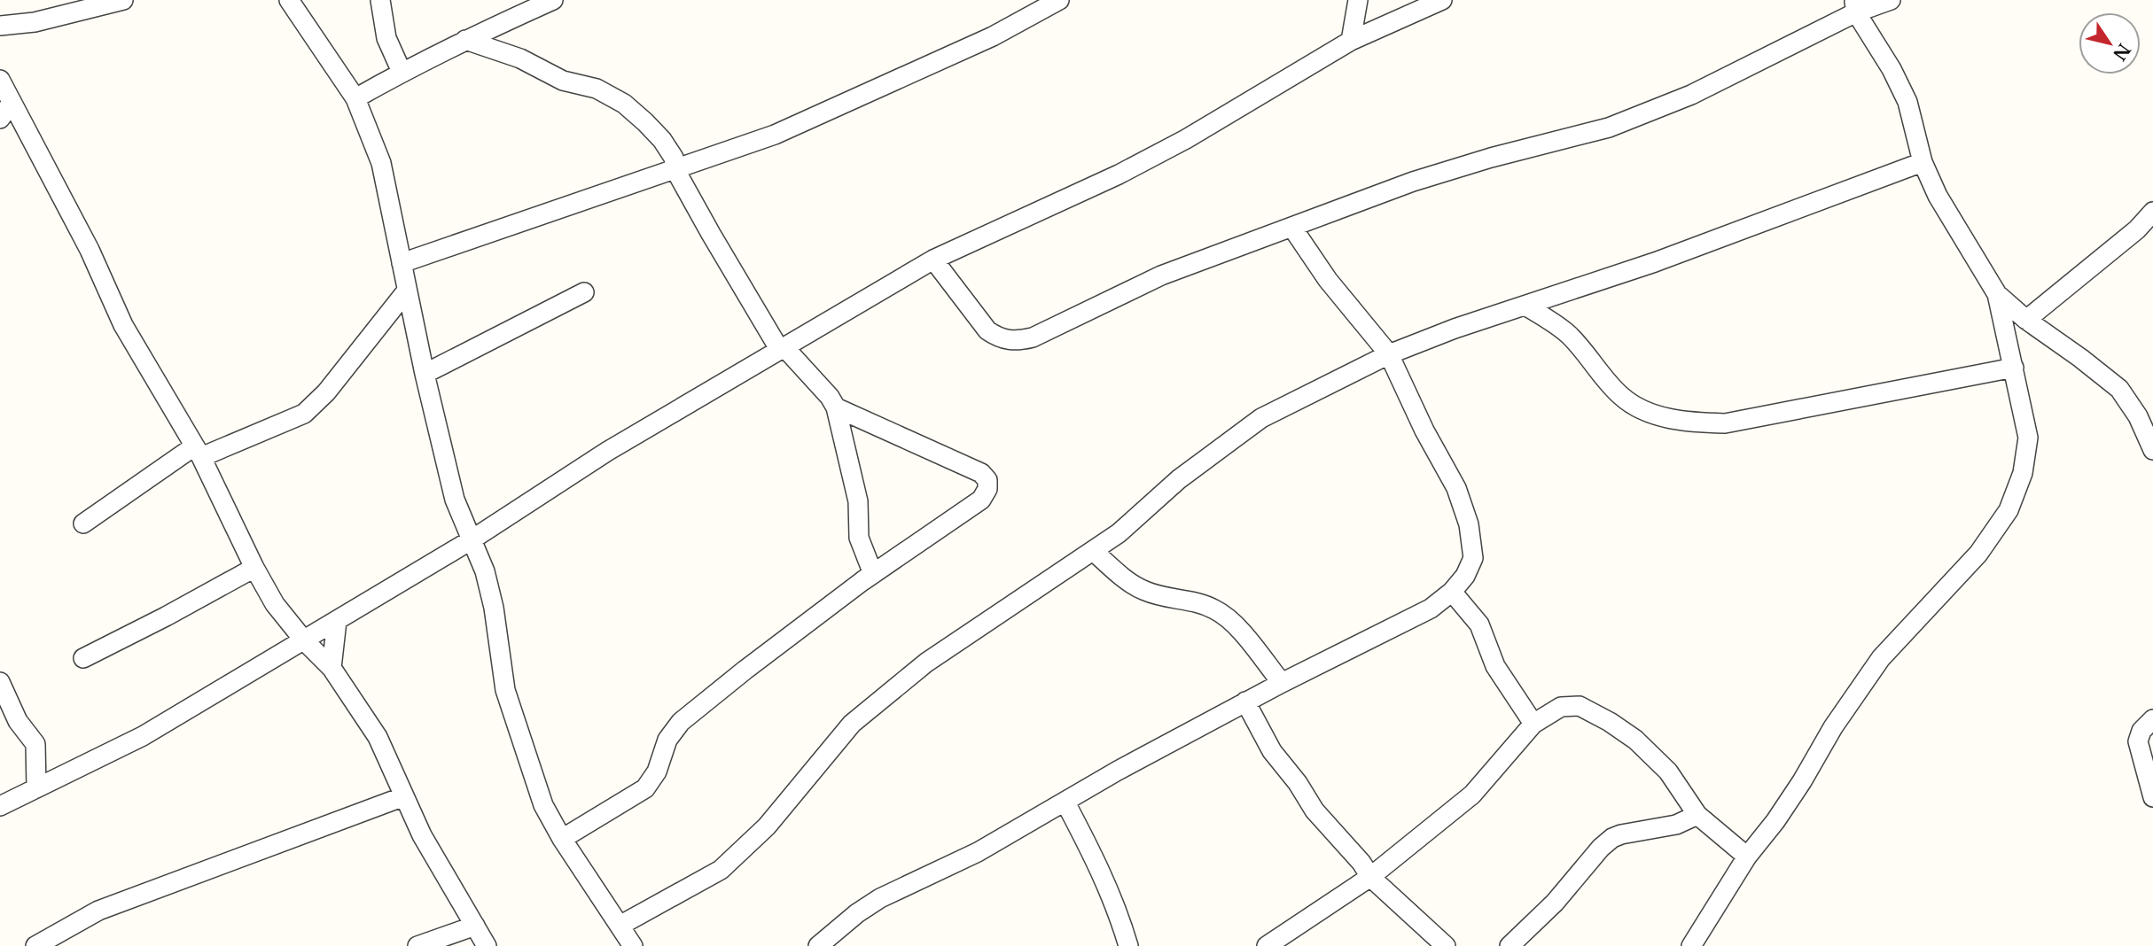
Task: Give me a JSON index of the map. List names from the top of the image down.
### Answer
{
  "north": "bottom right"
}
